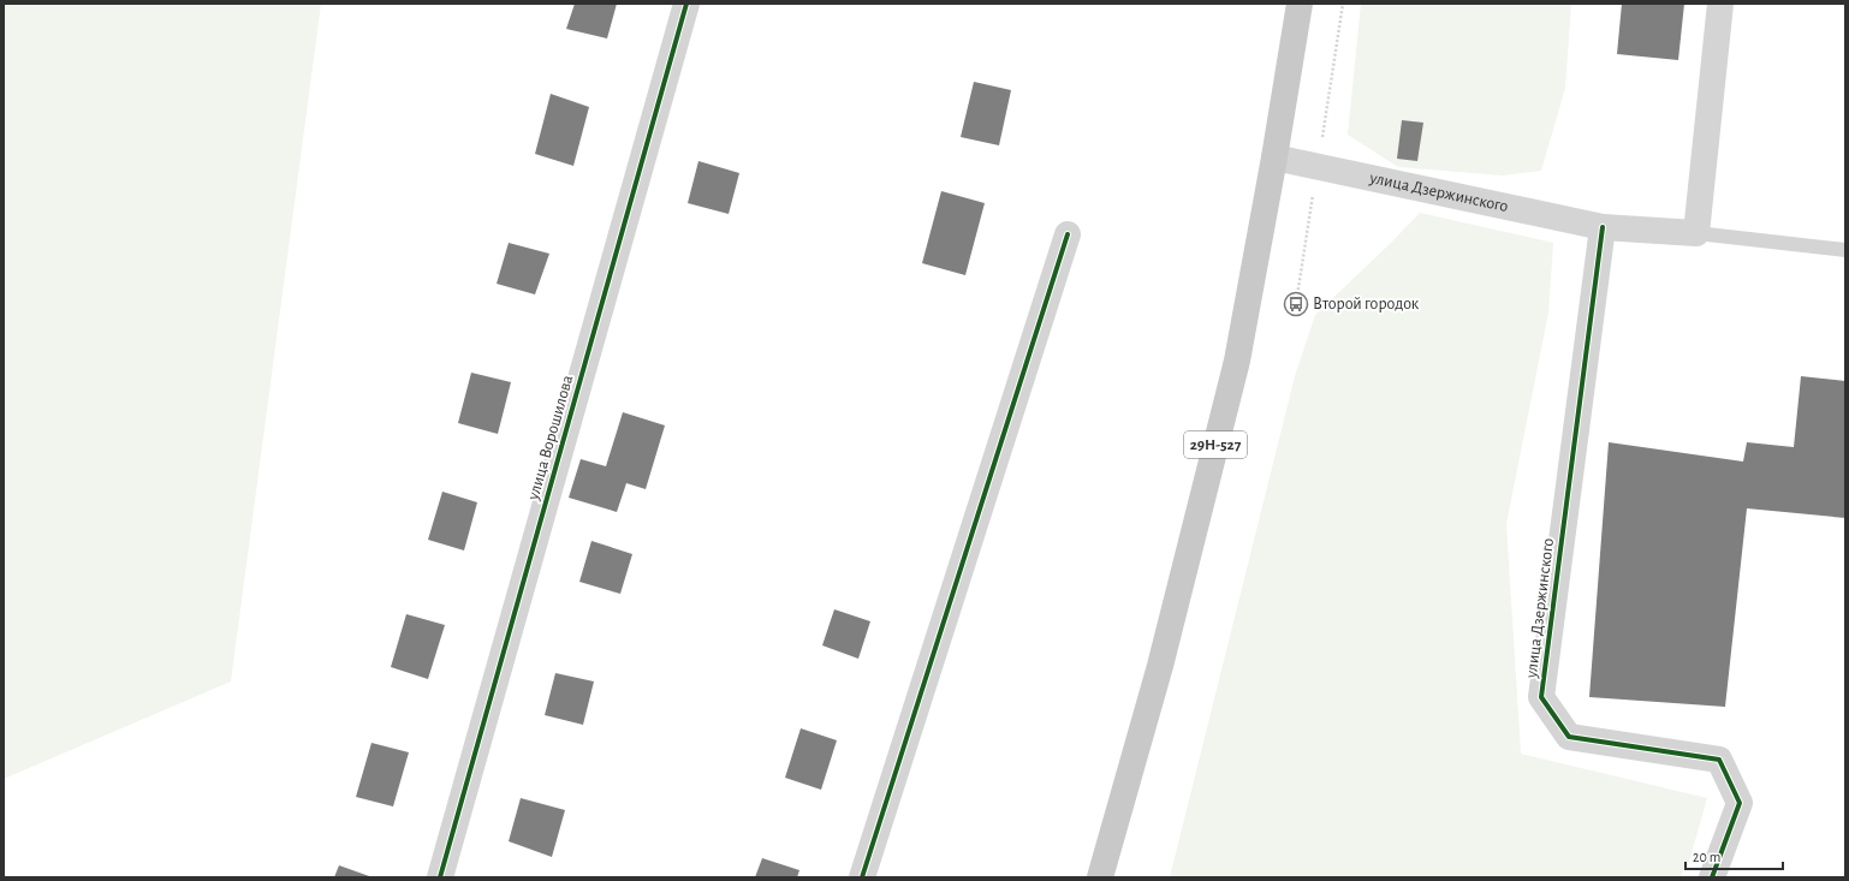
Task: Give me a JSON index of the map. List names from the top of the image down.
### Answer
{
  "streets": {
    "main road": ["29Н-527"],
    "street": ["улица Дзержинского", "улица Ворошилова"]
  },
  "crossings": [
    ["улица Дзержинского", "29Н-527"]
  ],
  "places": {
    "bus stop": ["Второй городок"]
  },
  "scale_bar": "20 m"
}
